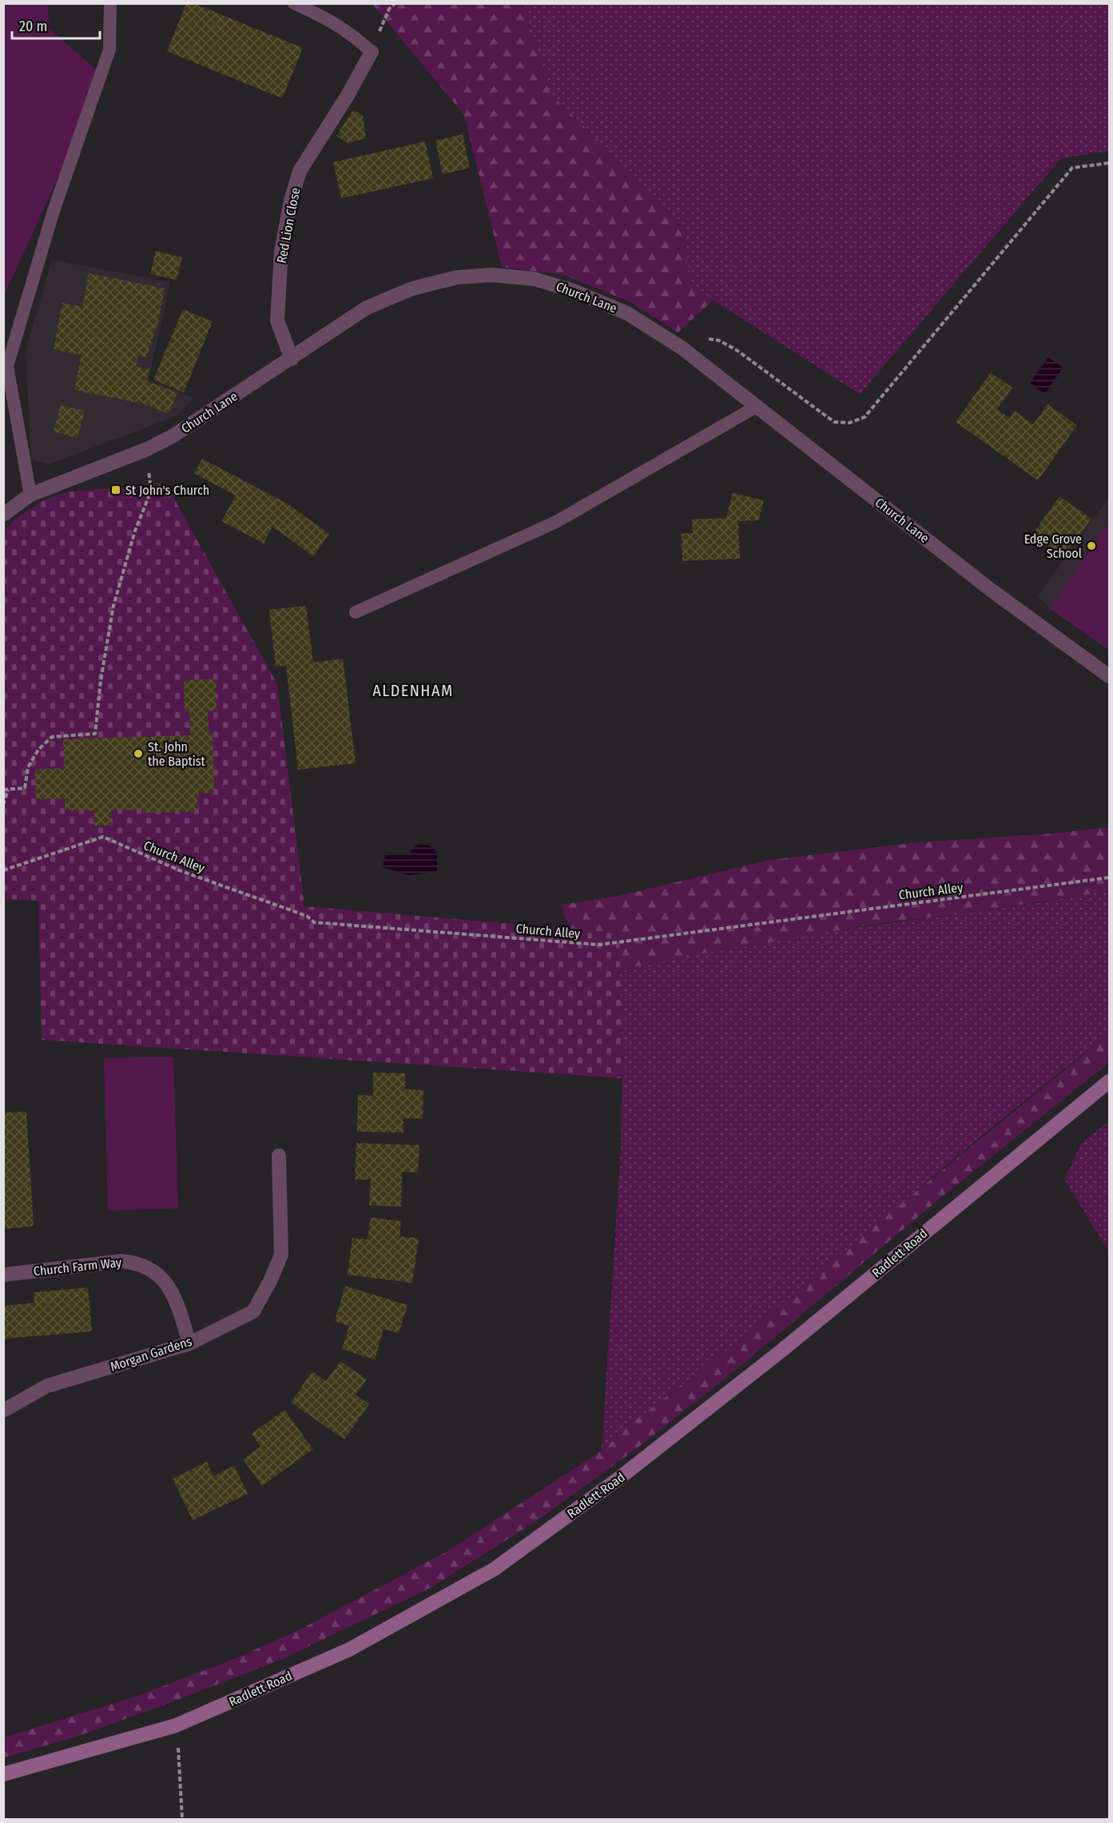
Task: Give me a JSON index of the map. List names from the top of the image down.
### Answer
{
  "streets": {
    "main road": ["Radlett Road"],
    "street": [
      "Red Lion Close",
      "Church Lane",
      "Church Farm Way",
      "Morgan Gardens"
    ],
    "path": ["Church Alley"]
  },
  "crossings": [
    ["Red Lion Close", "Church Lane"],
    ["Church Farm Way", "Morgan Gardens"]
  ],
  "districts": ["ALDENHAM"],
  "places": {
    "transit": ["St John's Church"],
    "other": ["Edge Grove School", "St. John the Baptist"]
  },
  "scale_bar": "20 m"
}
